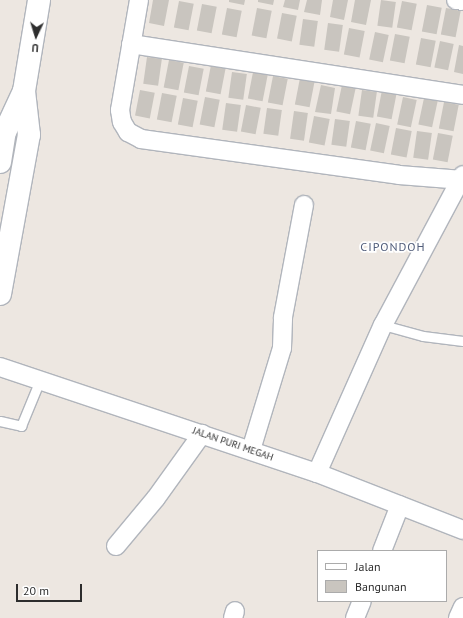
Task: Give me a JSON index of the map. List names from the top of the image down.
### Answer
{
  "streets": {
    "street": ["JALAN PURI MEGAH"]
  },
  "districts": ["CIPONDOH"],
  "legend": ["Jalan", "Bangunan"],
  "scale_bar": "20 m",
  "north": "bottom"
}
